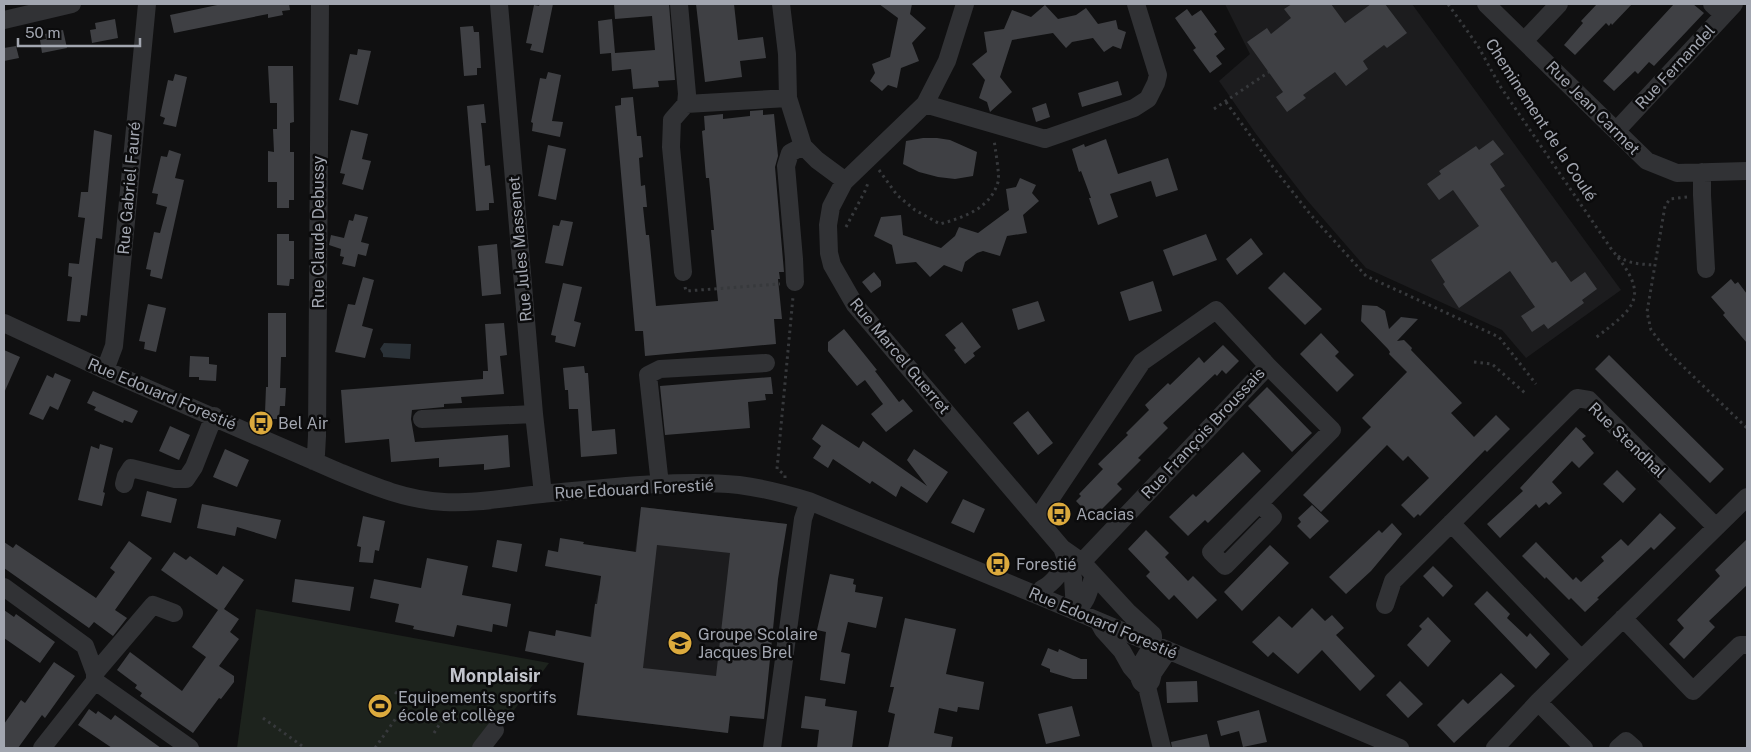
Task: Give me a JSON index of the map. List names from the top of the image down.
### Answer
{
  "streets": {
    "street": [
      "Rue Fernandel",
      "Rue Jean Carmet",
      "Rue Gabriel Fauré",
      "Rue Claude Debussy",
      "Rue Jules Massenet",
      "Rue Marcel Guerret",
      "Rue Edouard Forestié",
      "Rue François Broussais",
      "Rue Stendhal"
    ],
    "path": ["Cheminement de la Coulé"]
  },
  "crossings": [
    ["Rue Fernandel", "Rue Jean Carmet"],
    ["Rue Gabriel Fauré", "Rue Edouard Forestié"],
    ["Rue Claude Debussy", "Rue Edouard Forestié"],
    ["Rue Jules Massenet", "Rue Edouard Forestié"],
    ["Rue Marcel Guerret", "Rue Edouard Forestié"],
    ["Rue Marcel Guerret", "Rue François Broussais"]
  ],
  "districts": ["Monplaisir"],
  "places": {
    "bus stop": ["Bel Air", "Acacias", "Forestié"],
    "school or university": ["Groupe Scolaire Jacques Brel"],
    "sports": ["Equipements sportifs école et collège"]
  },
  "scale_bar": "50 m"
}
